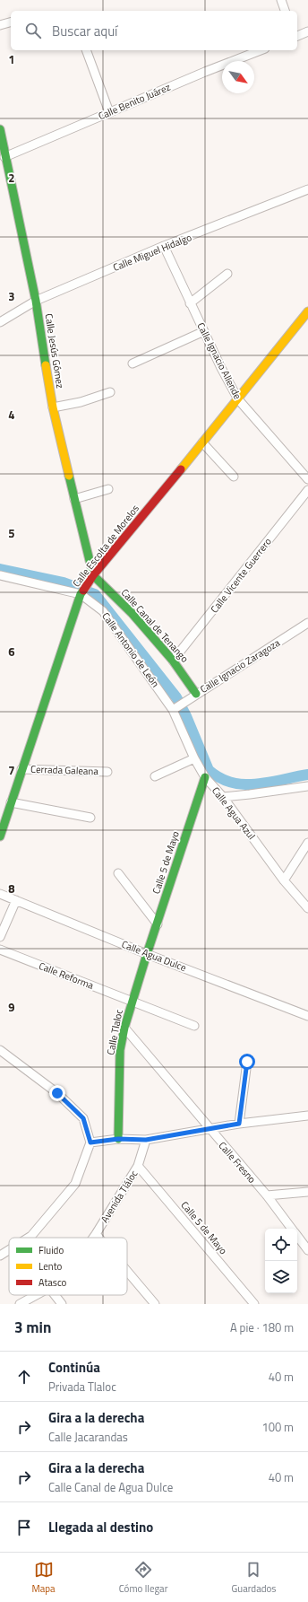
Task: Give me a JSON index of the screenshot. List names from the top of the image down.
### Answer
{
  "streets": {
    "street": [
      "Calle Benito Juárez",
      "Calle Miguel Hidalgo",
      "Calle Jesús Gómez",
      "Calle Ignacio Allende",
      "Calle Escolta de Morelos",
      "Calle Vicente Guerrero",
      "Calle Canal de Tenango",
      "Calle Antonio de León",
      "Calle Ignacio Zaragoza",
      "Cerrada Galeana",
      "Calle Agua Azul",
      "Calle 5 de Mayo",
      "Calle Agua Dulce",
      "Calle Reforma",
      "Calle Tlaloc",
      "Calle Fresno",
      "Avenida Tláloc"
    ]
  },
  "crossings": [
    ["Calle Benito Juárez", "Calle Jesús Gómez"],
    ["Calle Miguel Hidalgo", "Calle Jesús Gómez"],
    ["Calle Miguel Hidalgo", "Calle Ignacio Allende"],
    ["Calle Jesús Gómez", "Calle Escolta de Morelos"],
    ["Calle Jesús Gómez", "Calle Canal de Tenango"],
    ["Calle Ignacio Allende", "Calle Escolta de Morelos"],
    ["Calle Escolta de Morelos", "Calle Canal de Tenango"],
    ["Calle Escolta de Morelos", "Calle Antonio de León"],
    ["Calle Escolta de Morelos", "Cerrada Galeana"],
    ["Calle Vicente Guerrero", "Calle Canal de Tenango"],
    ["Calle Canal de Tenango", "Calle Ignacio Zaragoza"],
    ["Calle Antonio de León", "Calle Ignacio Zaragoza"],
    ["Calle Antonio de León", "Calle Agua Azul"],
    ["Calle Ignacio Zaragoza", "Calle Agua Azul"],
    ["Calle Agua Azul", "Calle 5 de Mayo"],
    ["Calle 5 de Mayo", "Calle Agua Dulce"],
    ["Calle 5 de Mayo", "Calle Tlaloc"],
    ["Calle 5 de Mayo", "Avenida Tláloc"],
    ["Calle Agua Dulce", "Calle Tlaloc"],
    ["Calle Reforma", "Calle Tlaloc"],
    ["Calle Tlaloc", "Calle Fresno"]
  ],
  "legend": ["Fluido", "Lento", "Atasco"],
  "north": "bottom right",
  "page": {
    "search": "Buscar aquí",
    "heading": ["3 min", "A pie · 180 m"],
    "list": [
      ["Continúa", "Privada Tlaloc", "40 m"],
      ["Gira a la derecha", "Calle Jacarandas", "100 m"],
      ["Gira a la derecha", "Calle Canal de Agua Dulce", "40 m"],
      "Llegada al destino"
    ],
    "nav": ["Mapa", "Cómo llegar", "Guardados"]
  },
  "grid": {
    "rows": [
      "1",
      "2",
      "3",
      "4",
      "5",
      "6",
      "7",
      "8",
      "9"
    ]
  }
}
